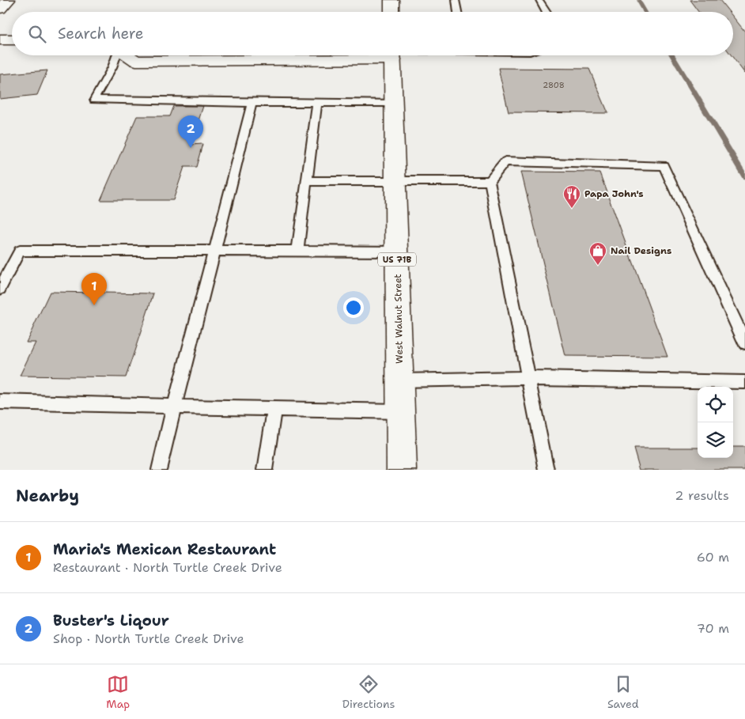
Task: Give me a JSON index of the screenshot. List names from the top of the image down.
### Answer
{
  "streets": {
    "main road": ["US 71B", "West Walnut Street"]
  },
  "places": {
    "restaurant": ["Papa John's"],
    "shop": ["Nail Designs"]
  },
  "house_numbers": ["2808"],
  "page": {
    "search": "Search here",
    "pins": ["2", "1"],
    "heading": ["Nearby", "2 results"],
    "list": [
      {
        "mark": "1",
        "name": "Maria's Mexican Restaurant",
        "note": "Restaurant · North Turtle Creek Drive",
        "value": "60 m"
      },
      {
        "mark": "2",
        "name": "Buster's Liqour",
        "note": "Shop · North Turtle Creek Drive",
        "value": "70 m"
      }
    ],
    "nav": ["Map", "Directions", "Saved"]
  }
}
